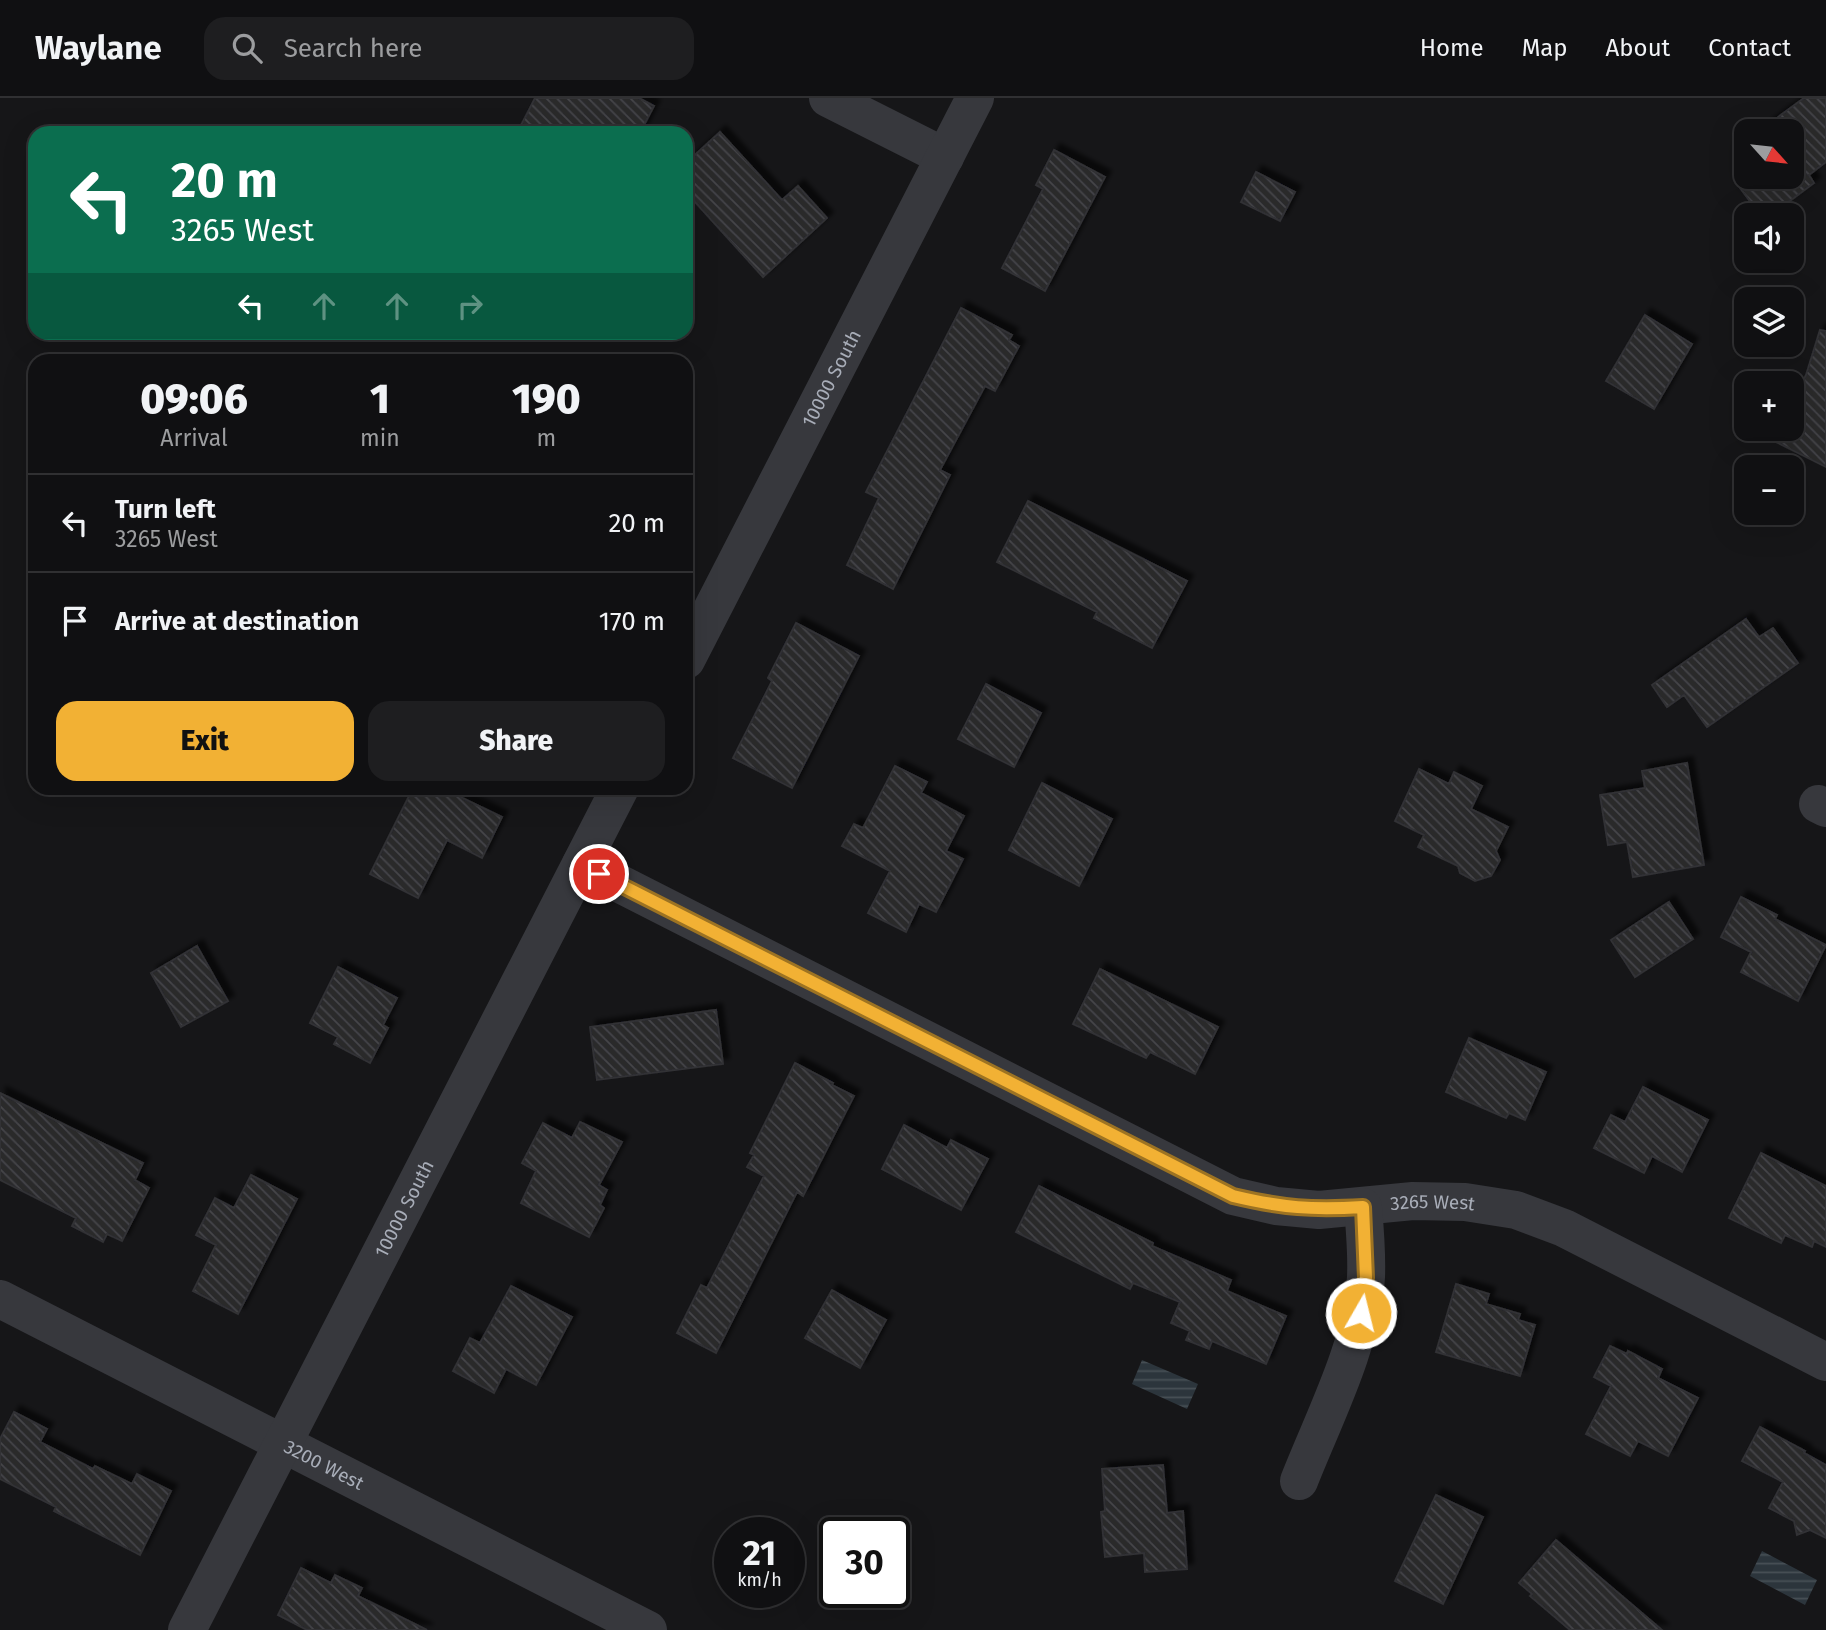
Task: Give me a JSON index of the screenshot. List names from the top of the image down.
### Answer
{
  "streets": {
    "street": ["10000 South", "3265 West", "3200 West"]
  },
  "crossings": [
    ["10000 South", "3265 West"],
    ["10000 South", "3200 West"]
  ],
  "north": "bottom right",
  "page": {
    "header": "Waylane",
    "search": "Search here",
    "nav": [
      "Home",
      "Map",
      "About",
      "Contact"
    ],
    "map_buttons": ["+", "−"],
    "turn": ["20 m", "3265 West"],
    "eta": [
      "09:06",
      "Arrival",
      "1",
      "min",
      "190",
      "m"
    ],
    "list": [
      {
        "name": "Turn left",
        "note": "3265 West",
        "value": "20 m"
      },
      {
        "name": "Arrive at destination",
        "value": "170 m"
      }
    ],
    "buttons": ["Exit", "Share"],
    "speed": "21 km/h",
    "limit": "30"
  }
}
